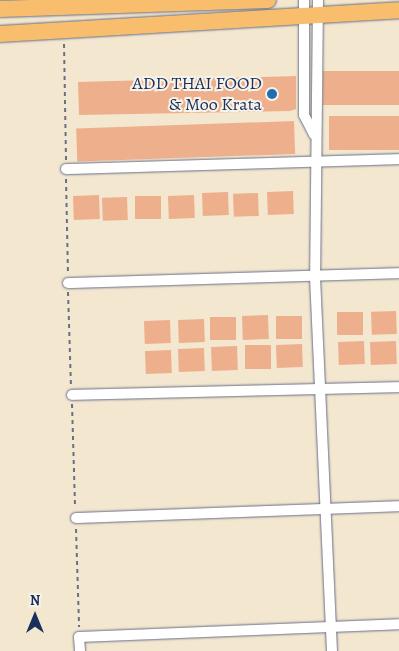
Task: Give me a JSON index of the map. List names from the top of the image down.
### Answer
{
  "places": ["ADD THAI FOOD & Moo Krata"],
  "north": "top"
}
